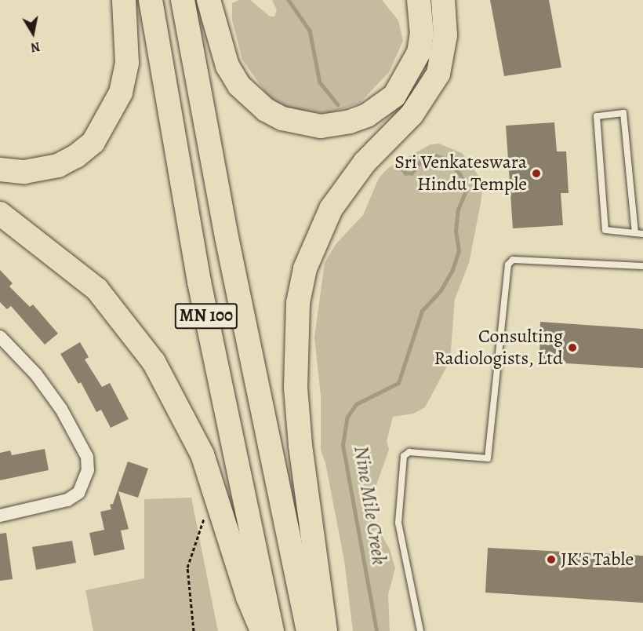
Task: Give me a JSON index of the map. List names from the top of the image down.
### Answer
{
  "streets": {
    "highway": ["MN 100"]
  },
  "water": ["Nine Mile Creek"],
  "places": ["Sri Venkateswara Hindu Temple", "Consulting Radiologists, Ltd", "JK's Table"],
  "north": "bottom"
}
